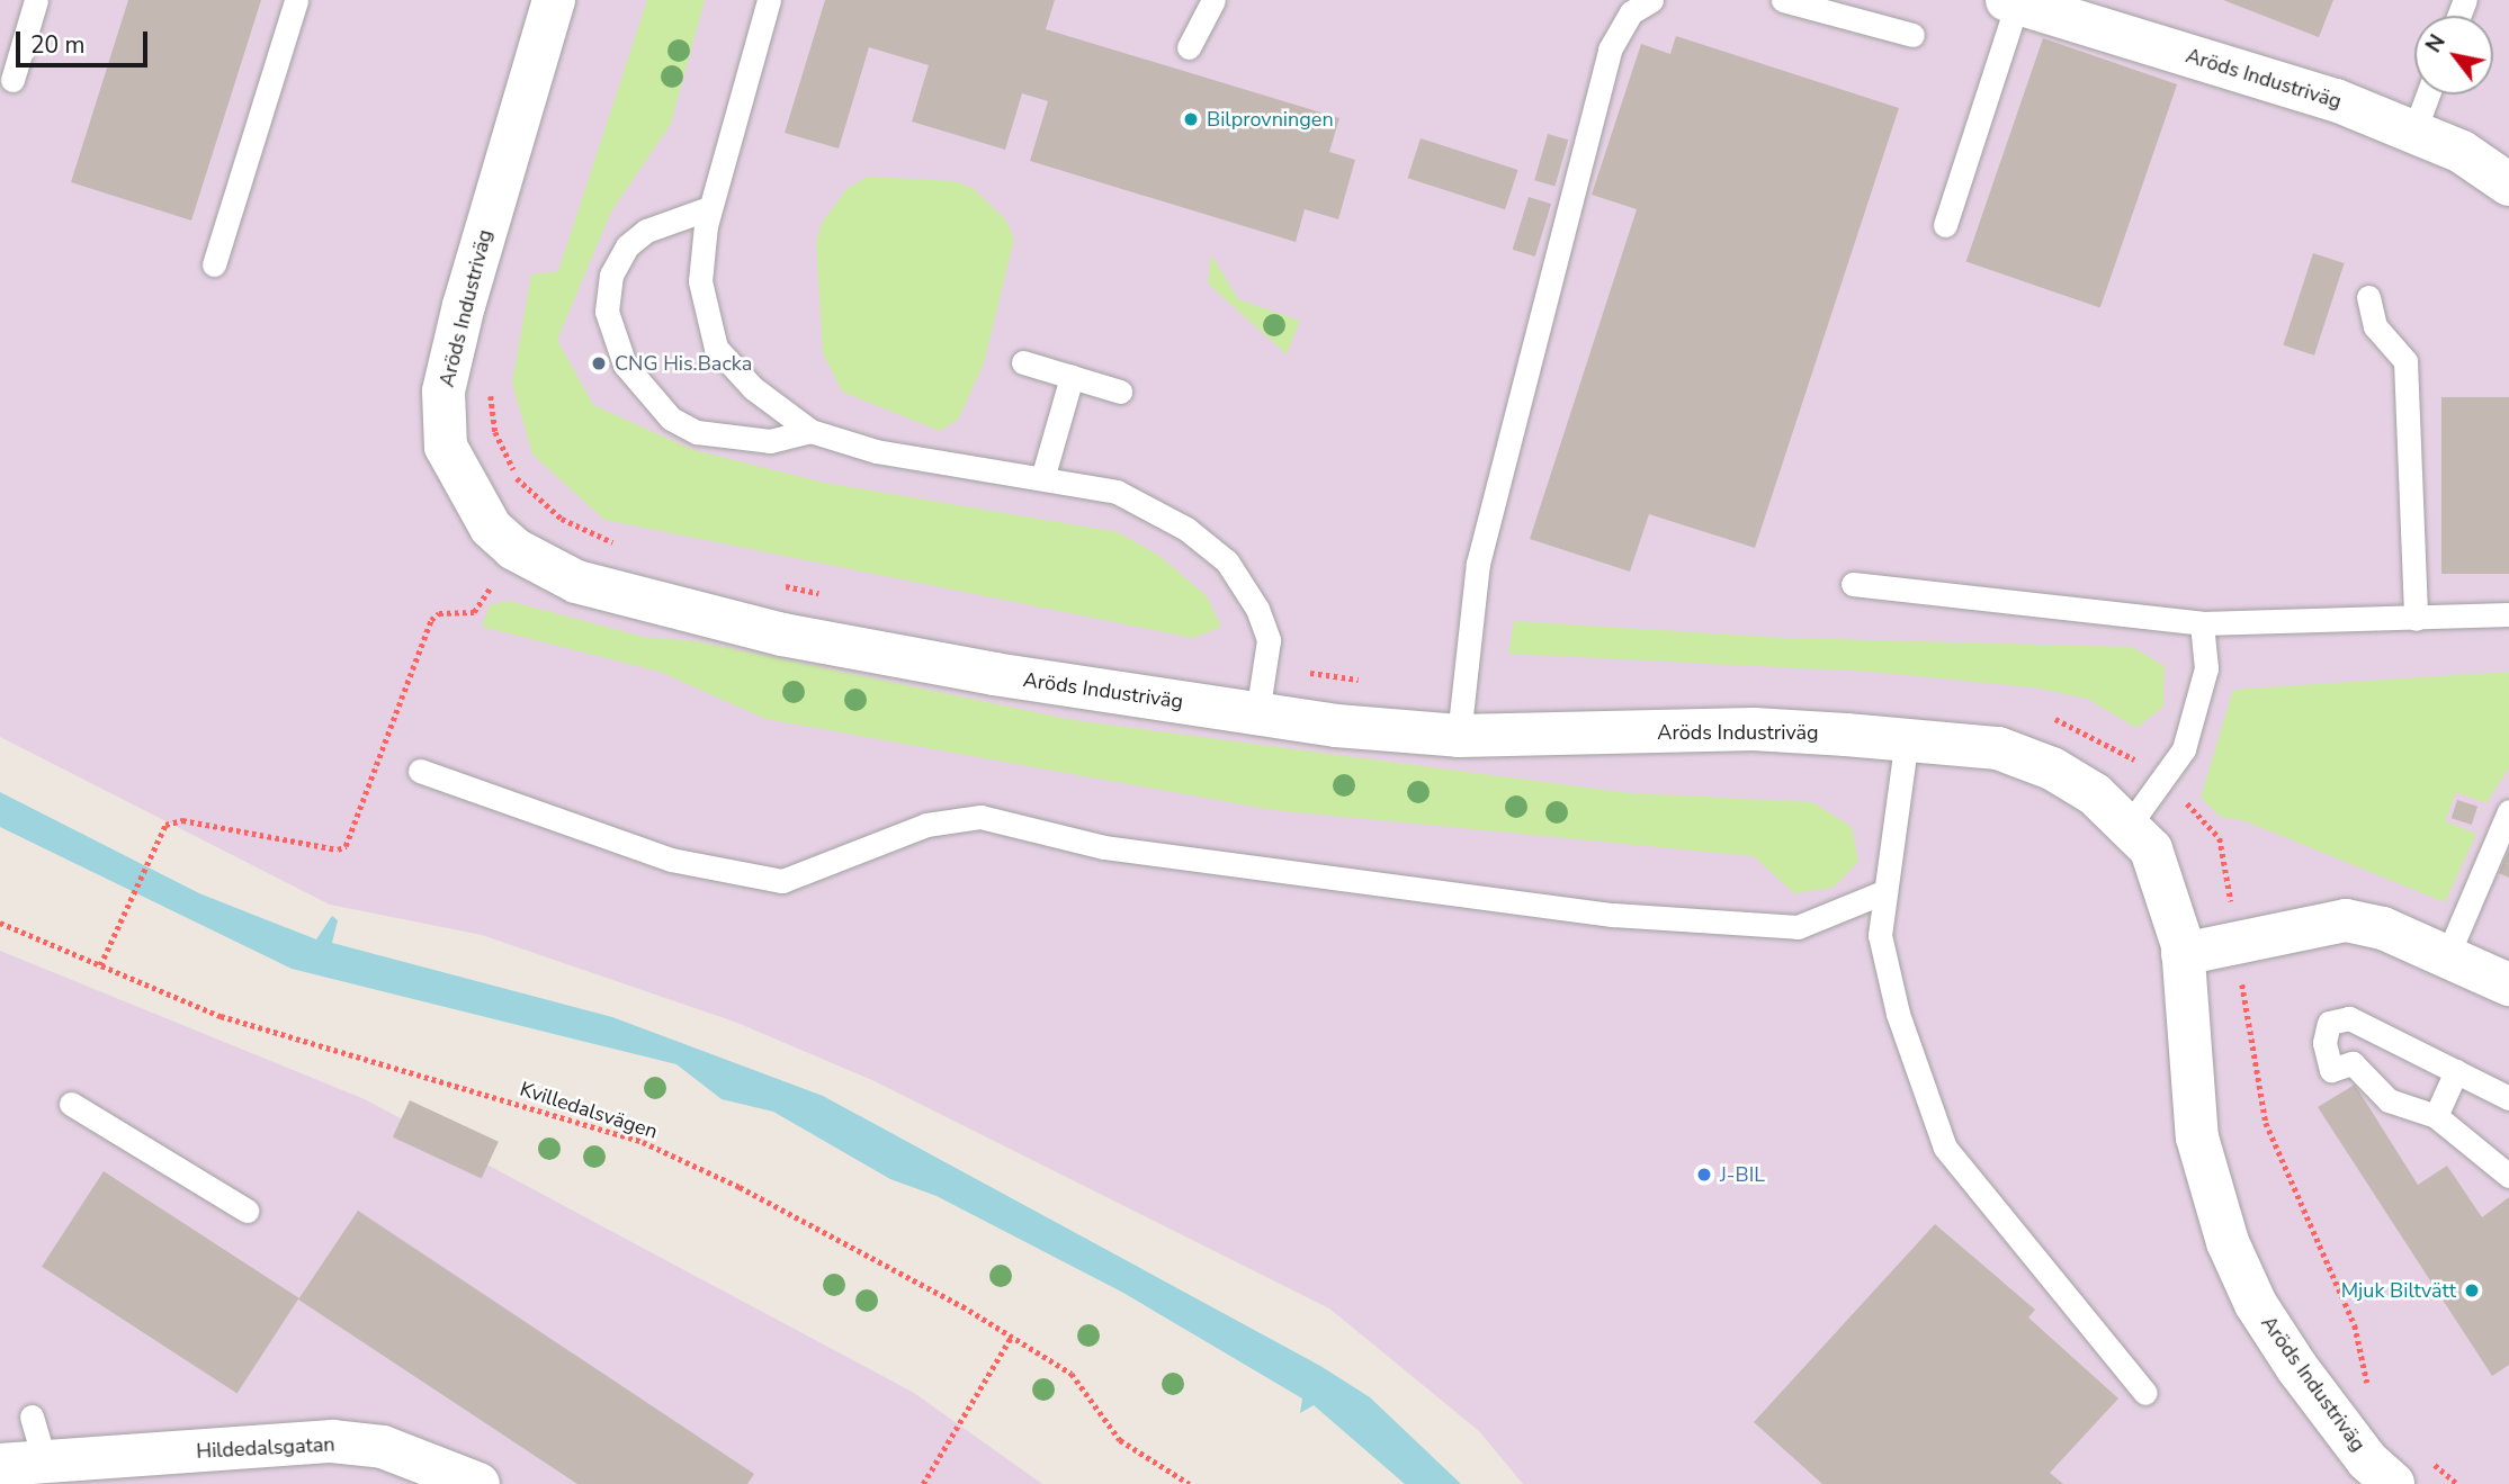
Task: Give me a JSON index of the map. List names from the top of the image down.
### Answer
{
  "streets": {
    "street": ["Aröds Industriväg", "Hildedalsgatan"],
    "path": ["Kvilledalsvägen"]
  },
  "places": [
    "Bilprovningen",
    "CNG His.Backa",
    "J-BIL",
    "Mjuk Biltvätt"
  ],
  "scale_bar": "20 m",
  "north": "top left"
}
